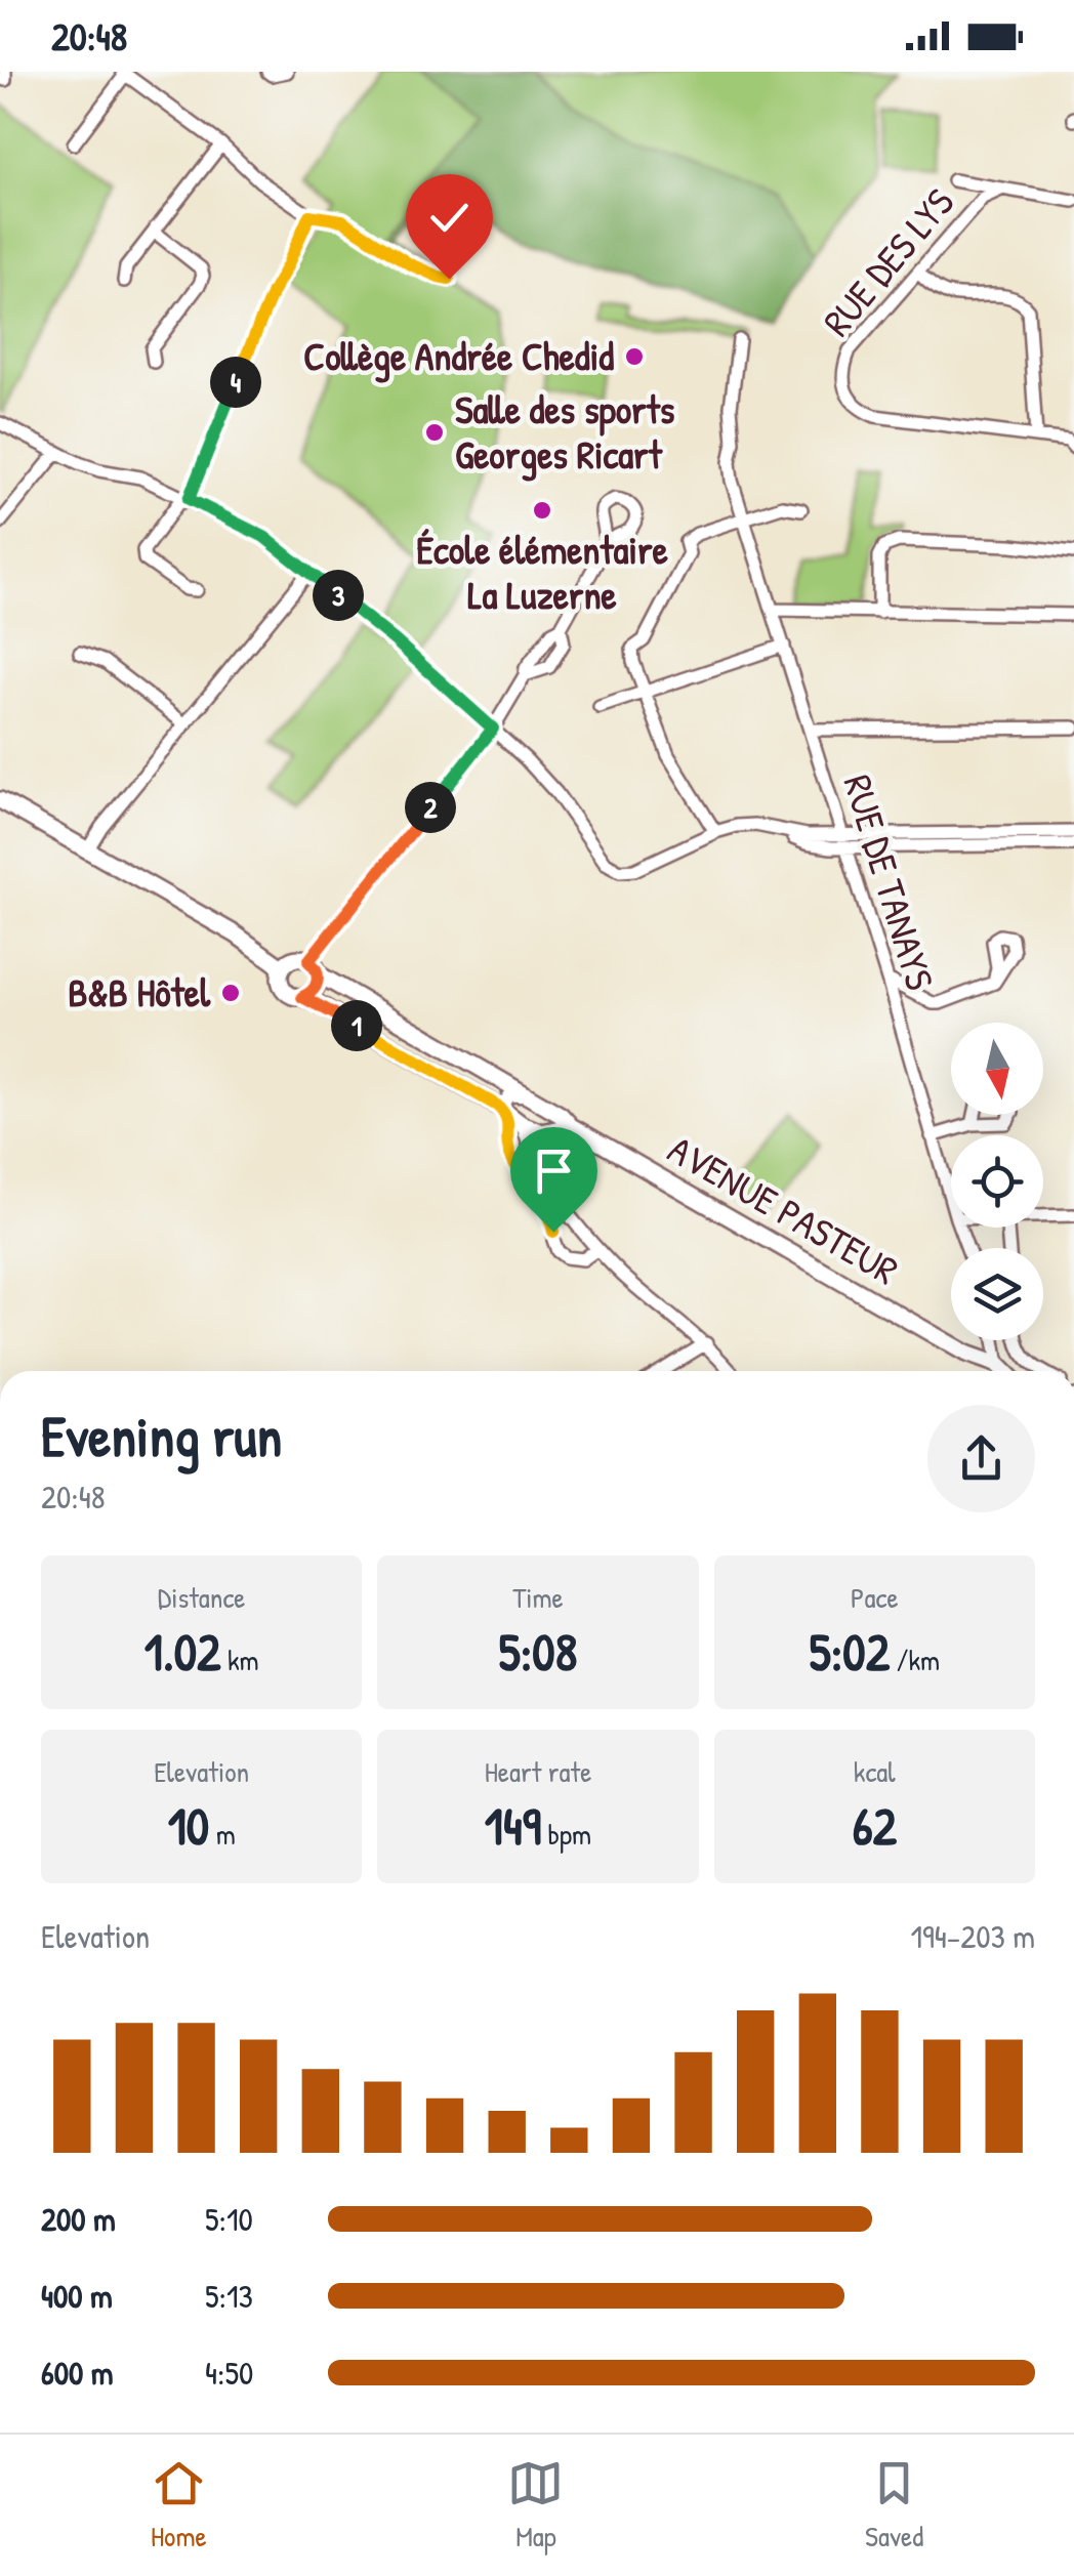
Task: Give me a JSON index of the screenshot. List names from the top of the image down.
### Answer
{
  "streets": {
    "main road": ["AVENUE PASTEUR"],
    "street": ["RUE DES LYS", "RUE DE TANAYS"]
  },
  "places": [
    "Collège Andrée Chedid",
    "Salle des sports Georges Ricart",
    "École élémentaire La Luzerne",
    "B&B Hôtel"
  ],
  "north": "bottom",
  "page": {
    "status": "20:48",
    "pins": [
      "4",
      "3",
      "2",
      "1"
    ],
    "heading": ["Evening run", "20:48"],
    "stats": [
      ["Distance", "1.02 km"],
      ["Time", "5:08"],
      ["Pace", "5:02 /km"],
      ["Elevation", "10 m"],
      ["Heart rate", "149 bpm"],
      ["kcal", "62"]
    ],
    "chart": ["Elevation", "194–203 m"],
    "list": [
      {
        "name": "200 m",
        "note": "5:10"
      },
      {
        "name": "400 m",
        "note": "5:13"
      },
      {
        "name": "600 m",
        "note": "4:50"
      }
    ],
    "tabs": ["Home", "Map", "Saved"]
  }
}
